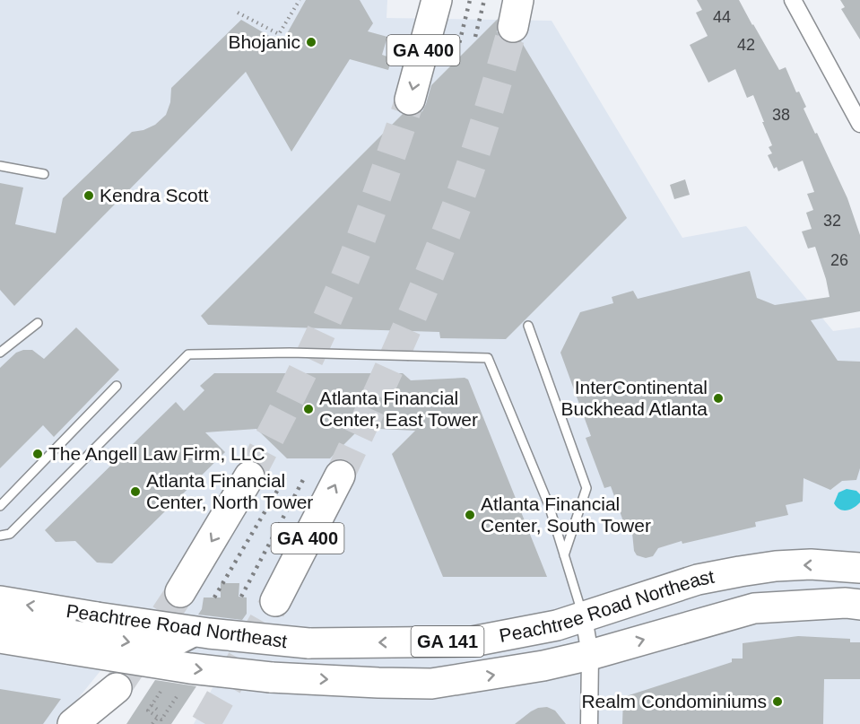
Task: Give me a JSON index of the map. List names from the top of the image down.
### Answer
{
  "streets": {
    "highway": ["GA 400", "Peachtree Road Northeast", "GA 141"]
  },
  "places": [
    "Bhojanic",
    "Kendra Scott",
    "InterContinental Buckhead Atlanta",
    "Atlanta Financial Center, East Tower",
    "The Angell Law Firm, LLC",
    "Atlanta Financial Center, North Tower",
    "Atlanta Financial Center, South Tower",
    "Realm Condominiums"
  ],
  "house_numbers": [
    "44",
    "42",
    "38",
    "32",
    "26"
  ]
}
